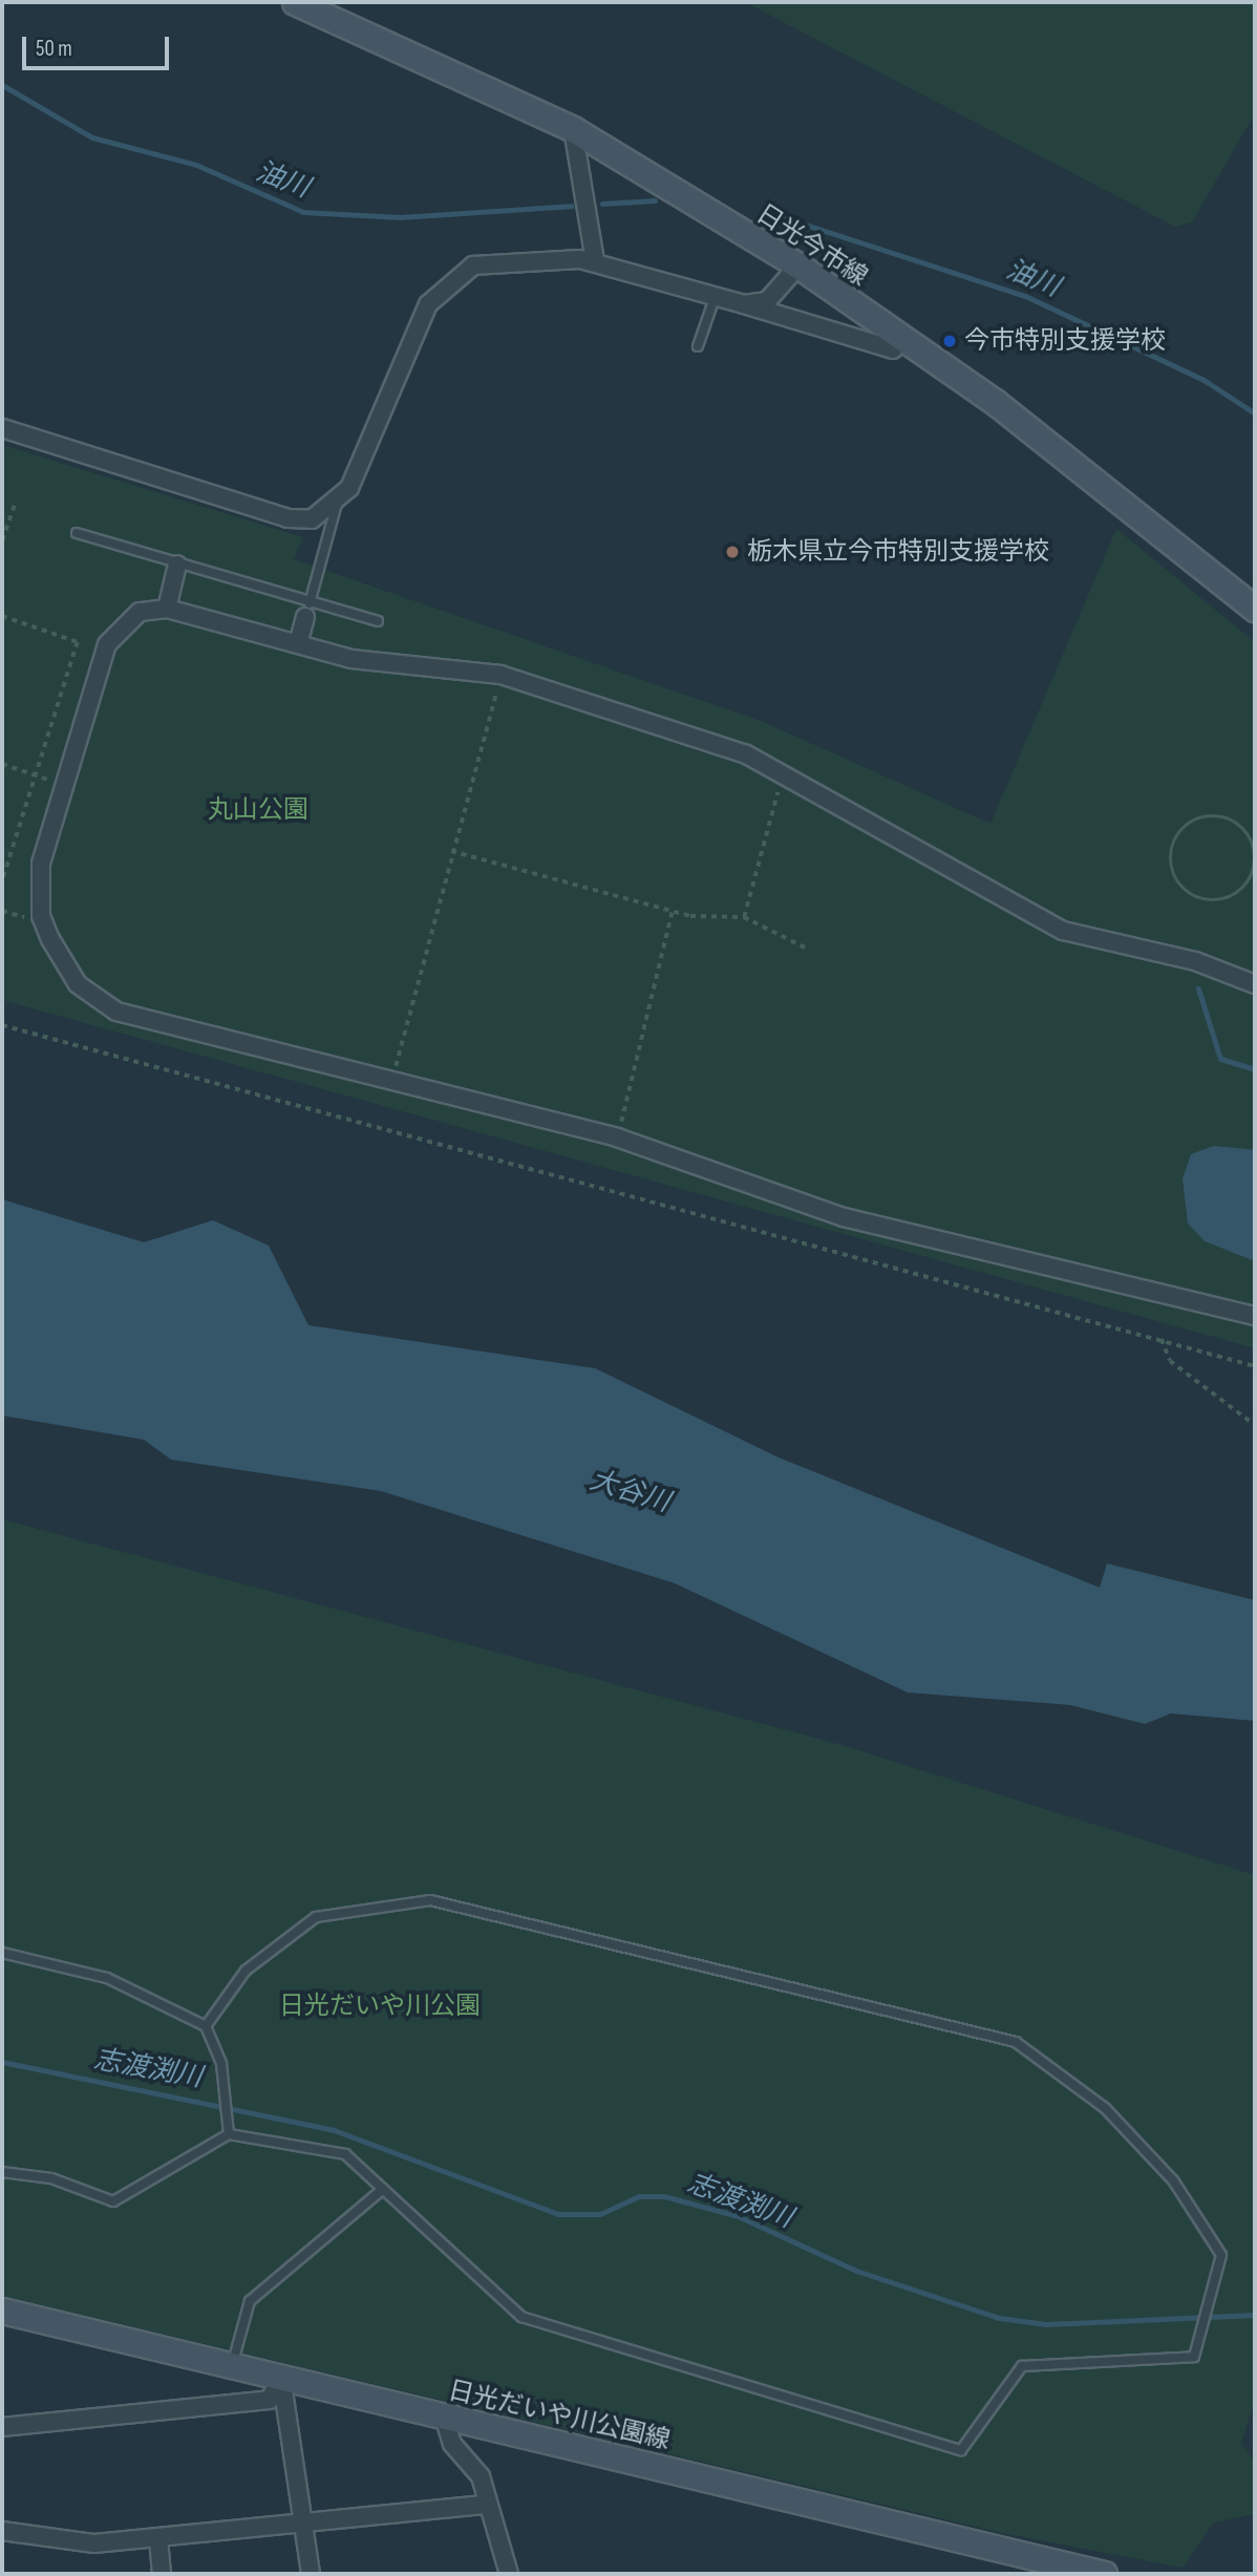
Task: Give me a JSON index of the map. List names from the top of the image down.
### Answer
{
  "streets": {
    "main road": ["日光今市線", "日光だいや川公園線"]
  },
  "water": ["油川", "大谷川", "志渡渕川"],
  "parks": ["丸山公園", "日光だいや川公園"],
  "places": ["今市特別支援学校", "栃木県立今市特別支援学校"],
  "scale_bar": "50 m"
}
